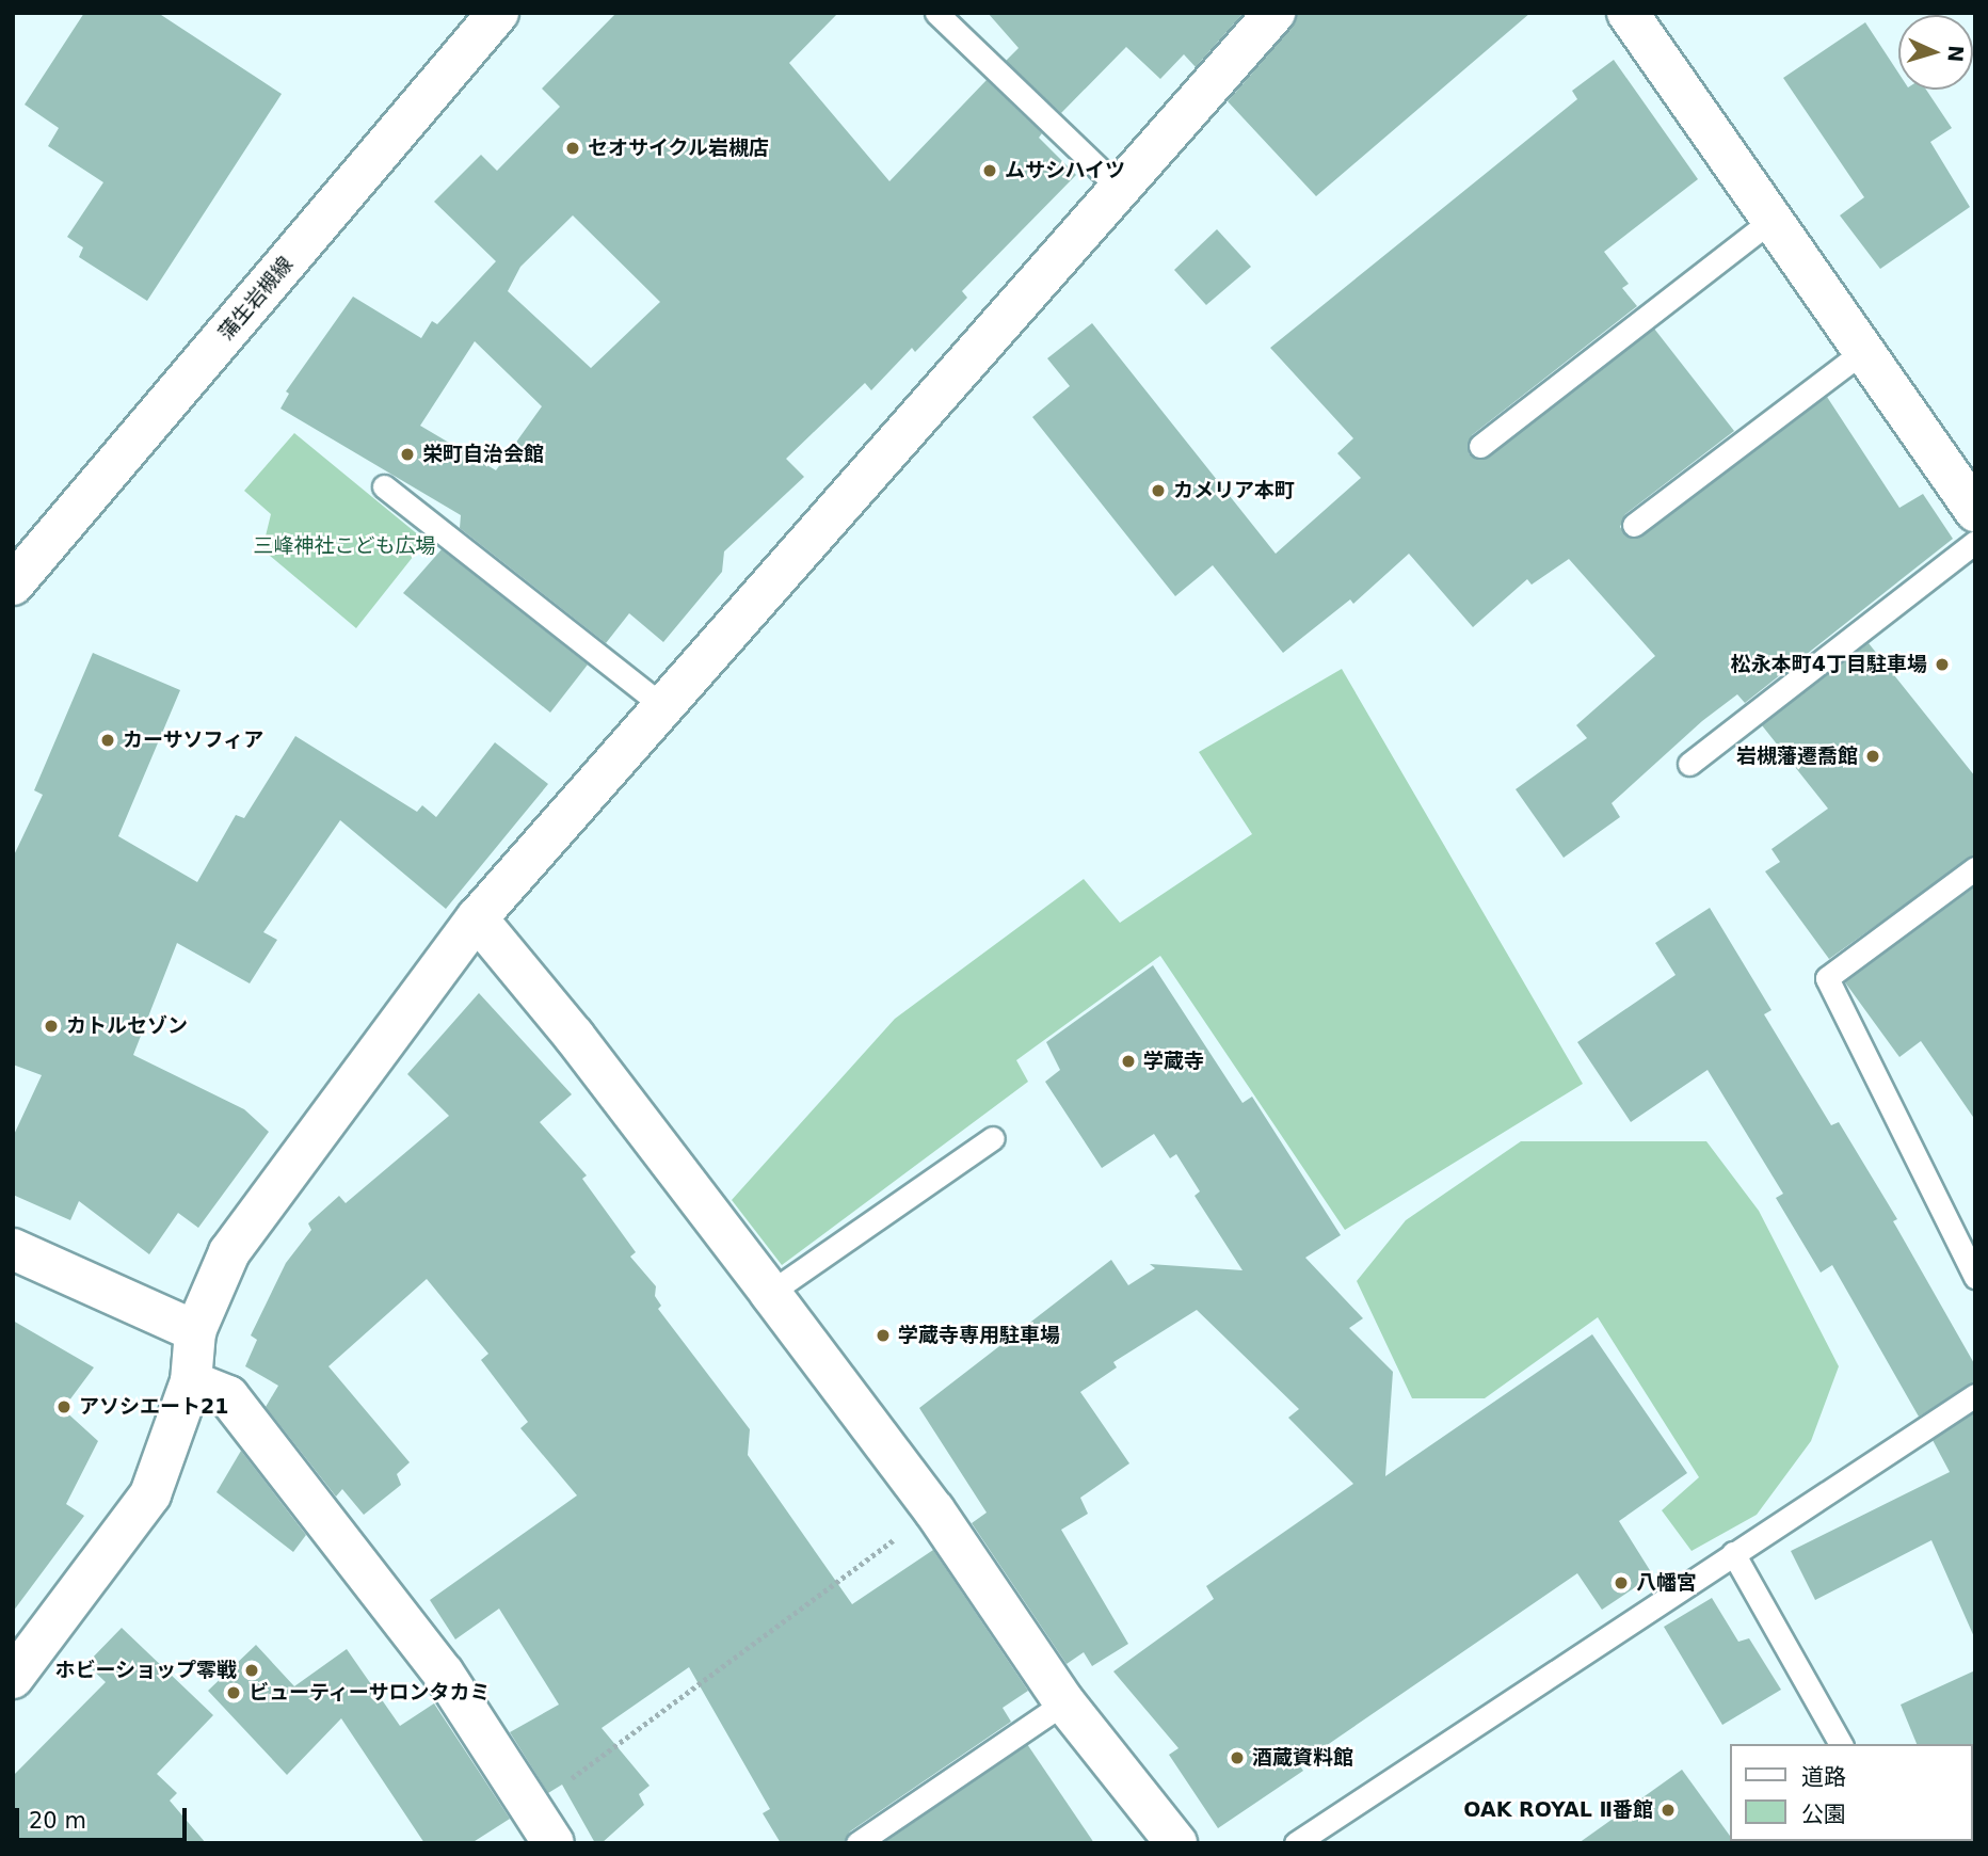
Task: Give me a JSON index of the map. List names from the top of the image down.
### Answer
{
  "streets": {
    "street": ["蒲生岩槻線"]
  },
  "parks": ["三峰神社こども広場"],
  "places": [
    "セオサイクル岩槻店",
    "ムサシハイツ",
    "栄町自治会館",
    "カメリア本町",
    "松永本町4丁目駐車場",
    "カーサソフィア",
    "岩槻藩遷喬館",
    "カトルセゾン",
    "学蔵寺",
    "学蔵寺専用駐車場",
    "アソシエート21",
    "八幡宮",
    "ホビーショップ零戦",
    "ビューティーサロンタカミ",
    "酒蔵資料館",
    "OAK ROYAL Ⅱ番館"
  ],
  "legend": ["道路", "公園"],
  "scale_bar": "20 m",
  "north": "right"
}
